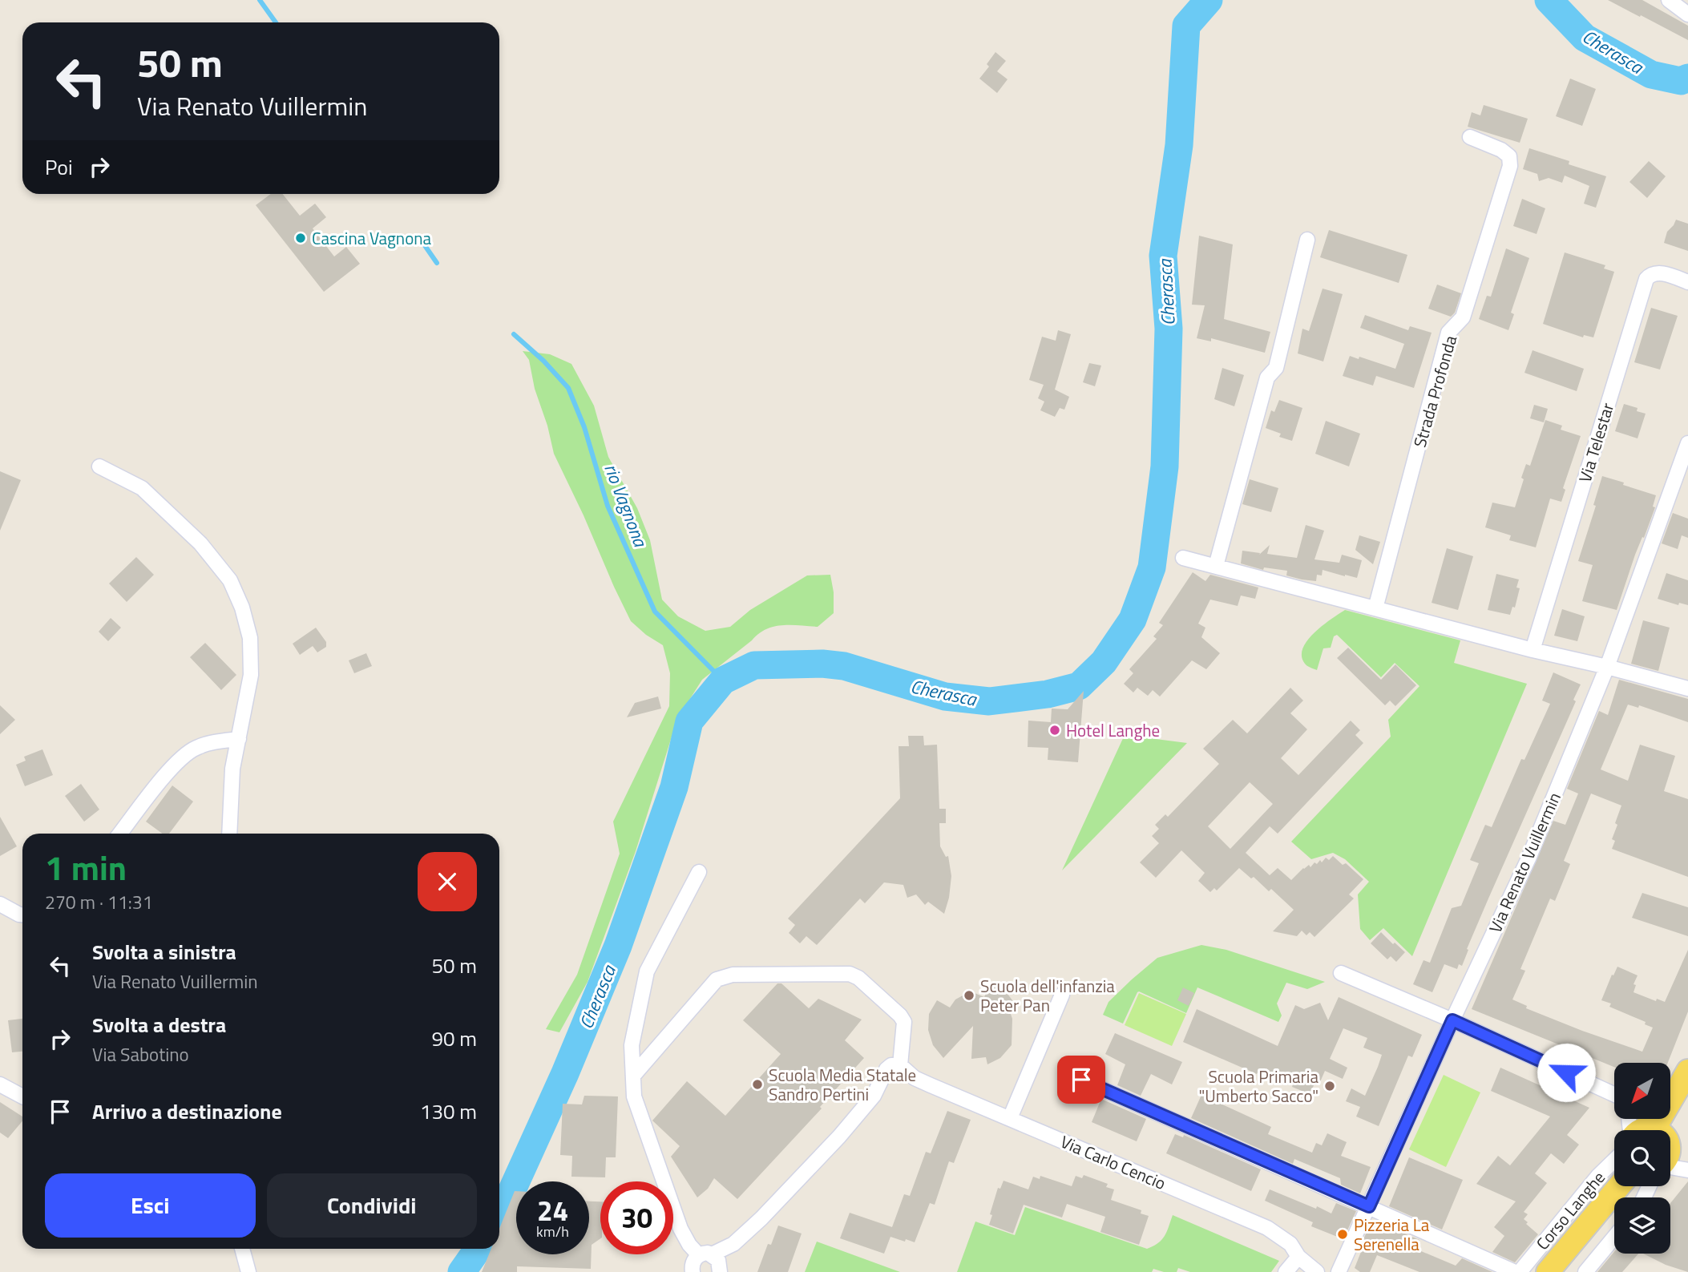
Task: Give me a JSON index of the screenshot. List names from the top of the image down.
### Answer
{
  "streets": {
    "main road": ["Corso Langhe"],
    "street": [
      "Strada Profonda",
      "Via Telestar",
      "Via Renato Vuillermin",
      "Via Carlo Cencio"
    ]
  },
  "water": ["Cherasca", "rio Vagnona"],
  "places": [
    "Cascina Vagnona",
    "Hotel Langhe",
    "Scuola dell'infanzia Peter Pan",
    "Scuola Media Statale Sandro Pertini",
    "Scuola Primaria \"Umberto Sacco\"",
    "Pizzeria La Serenella"
  ],
  "north": "bottom left",
  "page": {
    "turn": ["50 m", "Via Renato Vuillermin"],
    "then": "Poi",
    "heading": ["1 min", "270 m · 11:31"],
    "list": [
      {
        "name": "Svolta a sinistra",
        "note": "Via Renato Vuillermin",
        "value": "50 m"
      },
      {
        "name": "Svolta a destra",
        "note": "Via Sabotino",
        "value": "90 m"
      },
      {
        "name": "Arrivo a destinazione",
        "value": "130 m"
      }
    ],
    "buttons": ["Esci", "Condividi"],
    "speed": "24 km/h",
    "limit": "30"
  }
}
